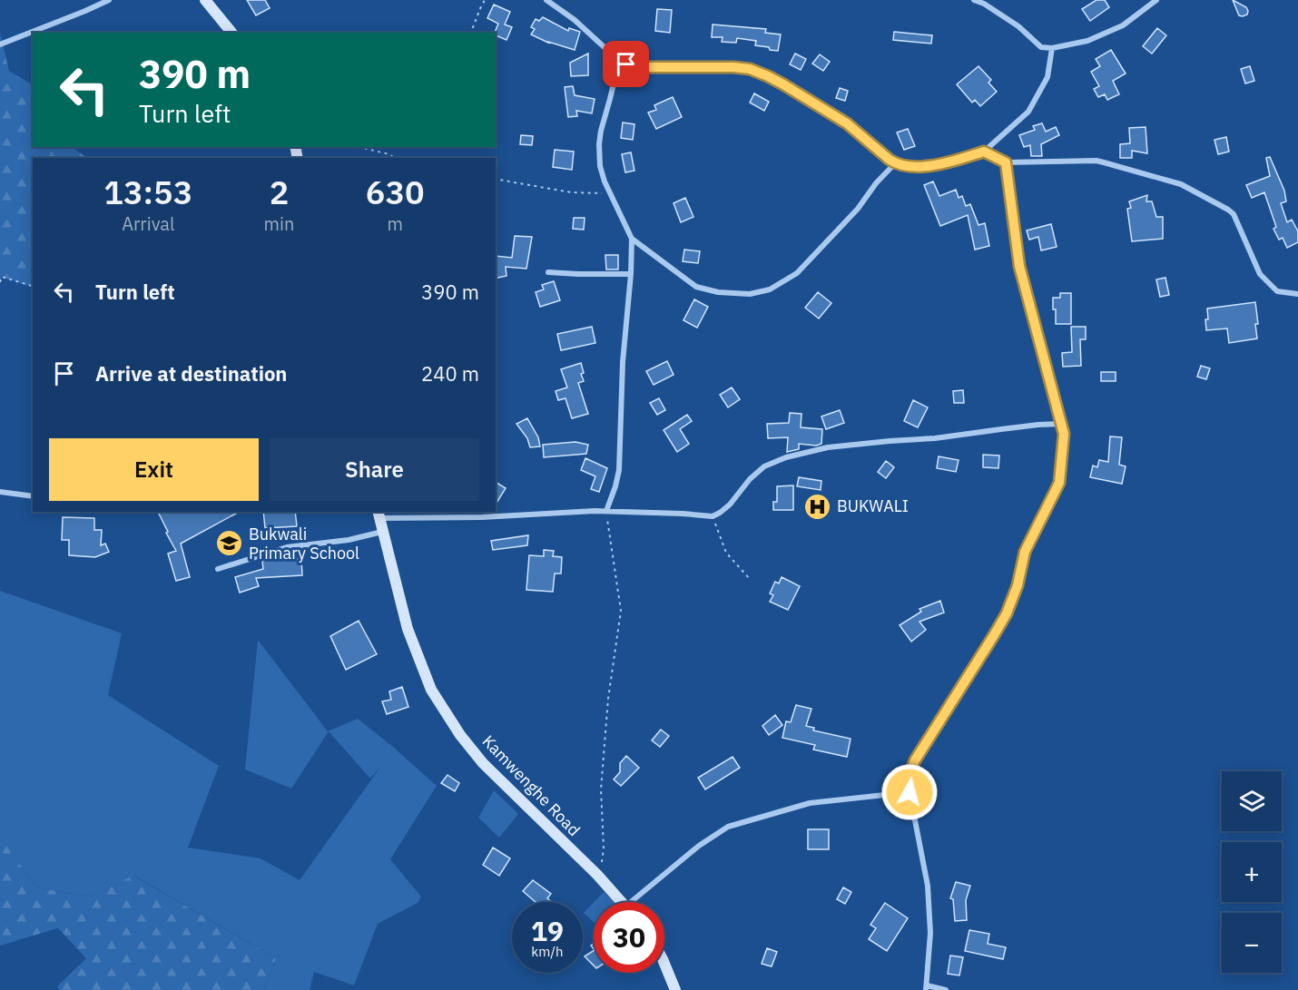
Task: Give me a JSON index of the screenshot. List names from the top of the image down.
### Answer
{
  "streets": {
    "main road": ["Kamwenghe Road"]
  },
  "places": {
    "hospital": ["BUKWALI"],
    "school or university": ["Bukwali Primary School"]
  },
  "page": {
    "turn": ["390 m", "Turn left"],
    "eta": [
      "13:53",
      "Arrival",
      "2",
      "min",
      "630",
      "m"
    ],
    "list": [
      {
        "name": "Turn left",
        "value": "390 m"
      },
      {
        "name": "Arrive at destination",
        "value": "240 m"
      }
    ],
    "buttons": ["Exit", "Share"],
    "map_buttons": ["+", "−"],
    "speed": "19 km/h",
    "limit": "30"
  }
}
